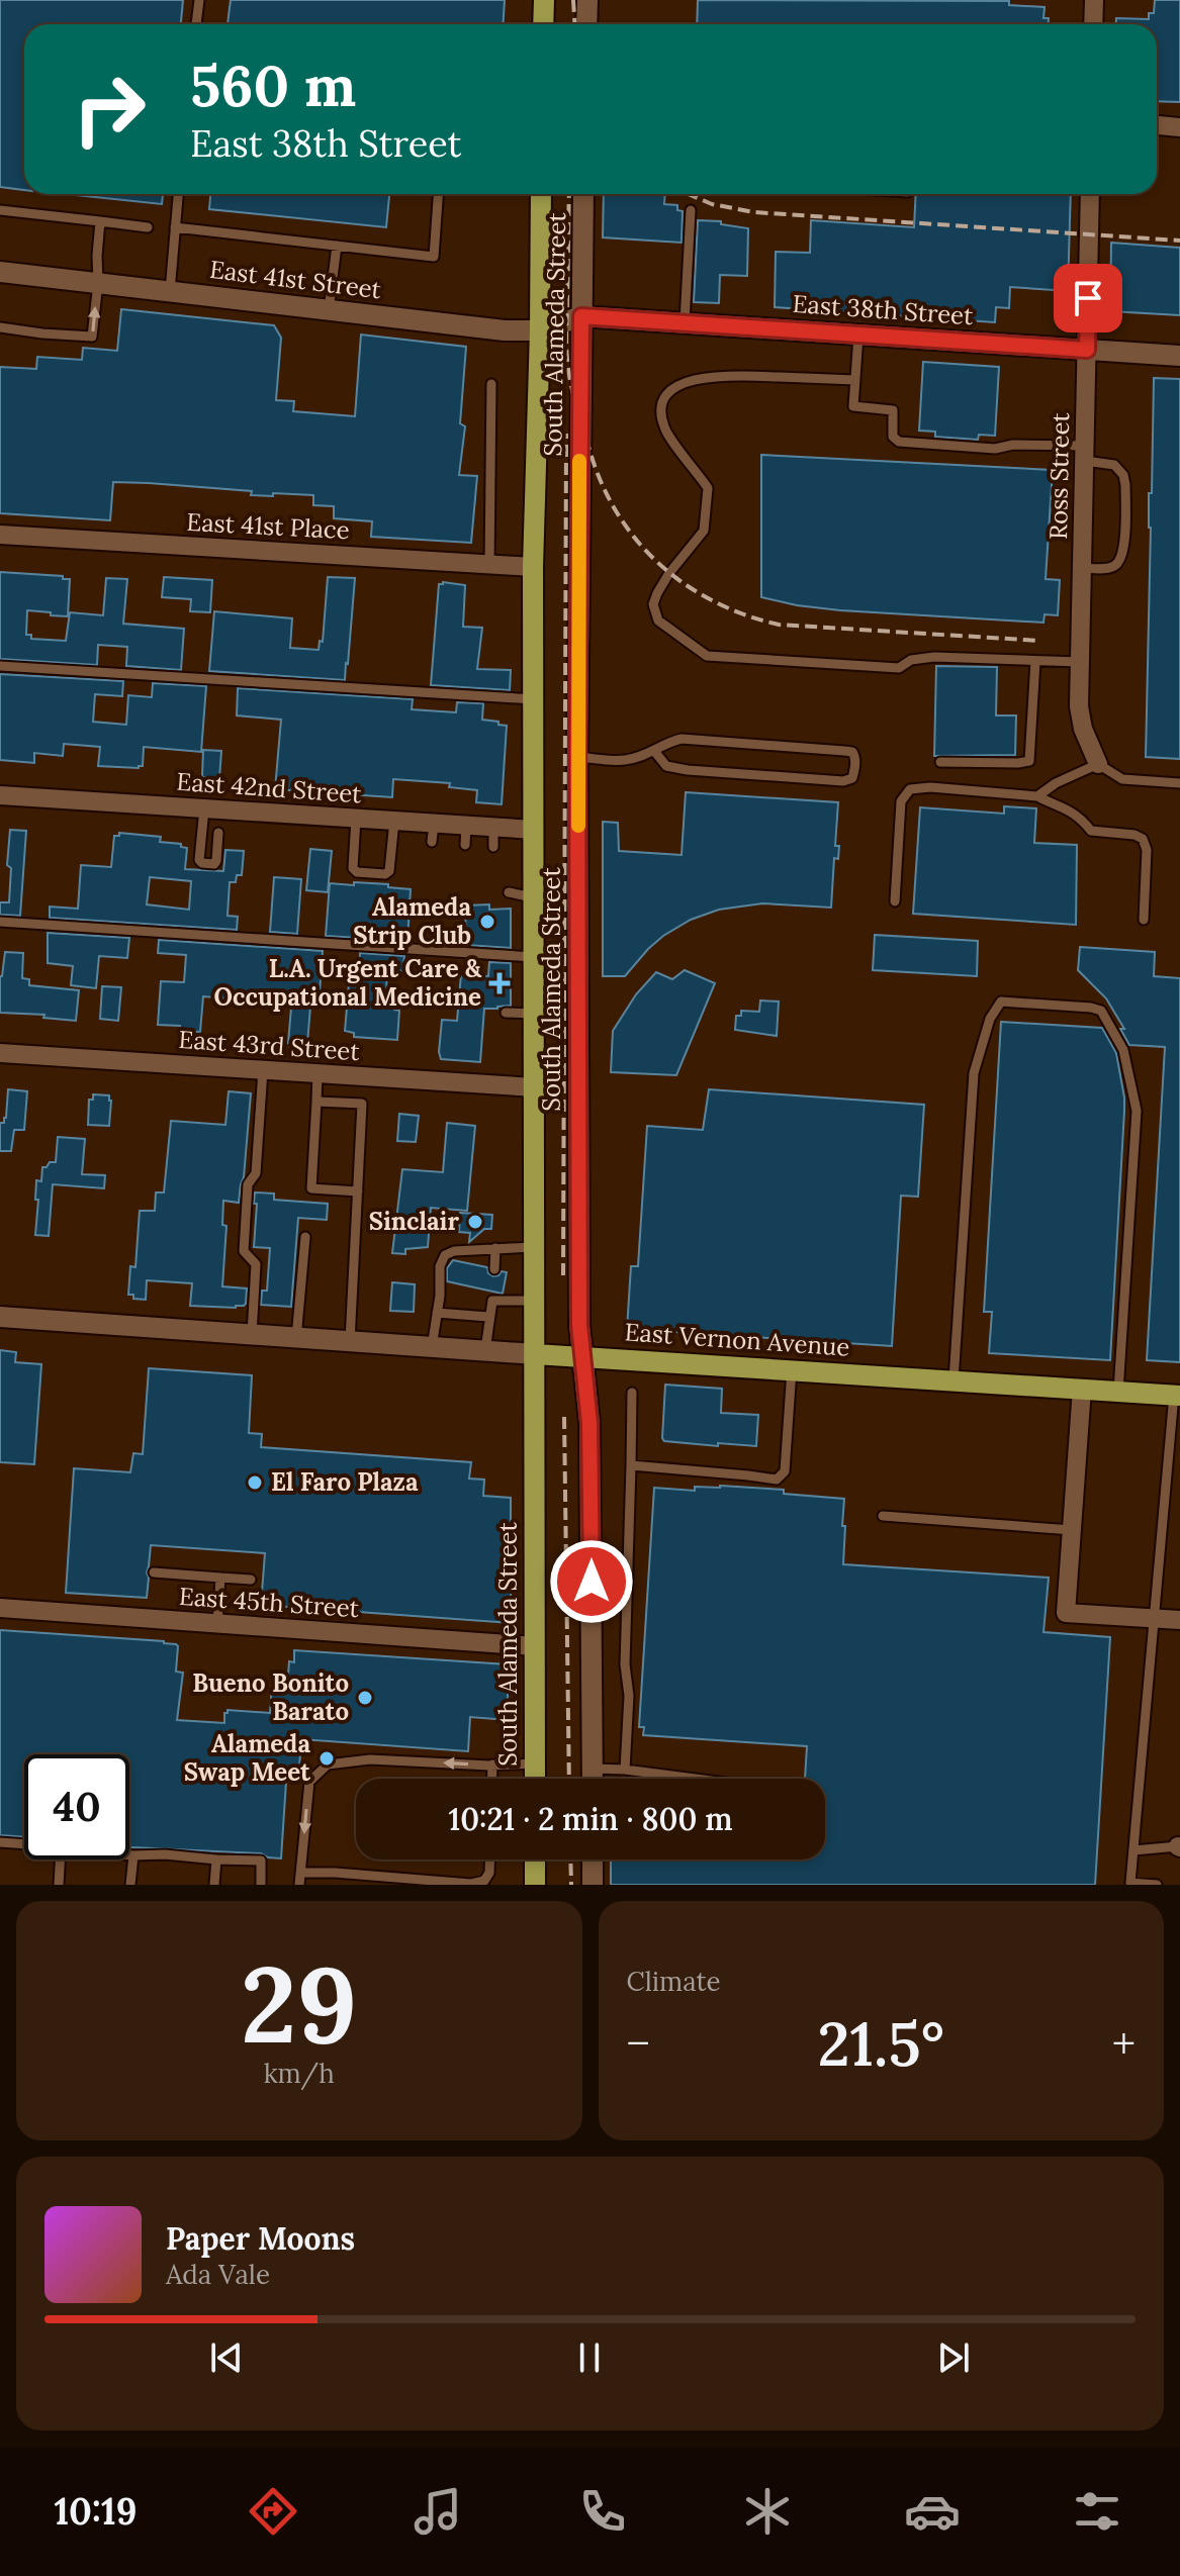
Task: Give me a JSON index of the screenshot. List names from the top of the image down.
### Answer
{
  "streets": {
    "main road": ["South Alameda Street", "East Vernon Avenue"],
    "street": [
      "East 41st Street",
      "East 38th Street",
      "Ross Street",
      "East 41st Place",
      "East 42nd Street",
      "East 43rd Street",
      "East 45th Street"
    ]
  },
  "crossings": [
    ["East 41st Street", "East 38th Street"],
    ["East 41st Street", "South Alameda Street"],
    ["East 38th Street", "South Alameda Street"],
    ["East 38th Street", "Ross Street"],
    ["South Alameda Street", "East 41st Place"],
    ["South Alameda Street", "East 42nd Street"],
    ["South Alameda Street", "East 43rd Street"],
    ["South Alameda Street", "East Vernon Avenue"],
    ["South Alameda Street", "East 45th Street"]
  ],
  "places": {
    "other": [
      "Alameda Strip Club",
      "Sinclair",
      "El Faro Plaza",
      "Bueno Bonito Barato",
      "Alameda Swap Meet"
    ],
    "health": ["L.A. Urgent Care & Occupational Medicine"]
  },
  "page": {
    "turn": ["560 m", "East 38th Street"],
    "limit": "40",
    "trip": "10:21 · 2 min · 800 m",
    "tile": [
      ["29", "km/h"],
      "Climate"
    ],
    "heat": ["−", "21.5°", "+"],
    "song": ["Paper Moons", "Ada Vale"],
    "tabs": "10:19"
  }
}
